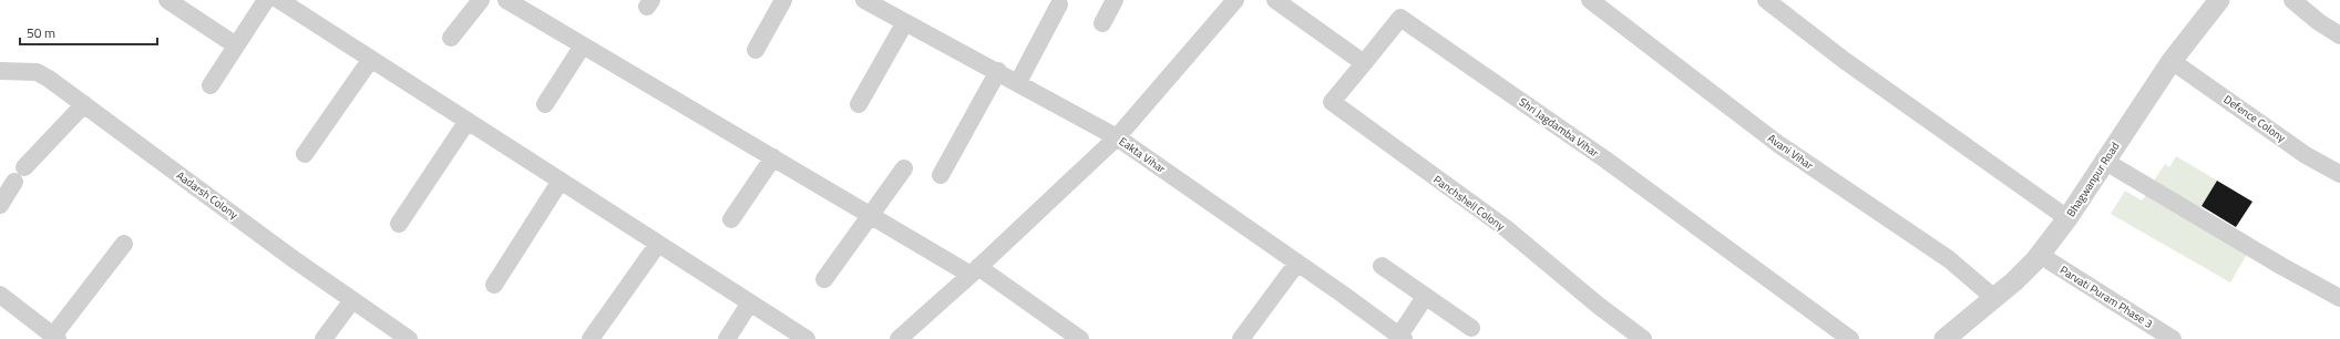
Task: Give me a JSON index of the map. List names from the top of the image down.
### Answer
{
  "streets": {
    "street": [
      "Defence Colony",
      "Shri Jagdamba Vihar",
      "Avani Vihar",
      "Eakta Vihar",
      "Bhagwanpur Road",
      "Aadarsh Colony",
      "Panchshell Colony",
      "Parvati Puram Phase 3"
    ]
  },
  "crossings": [
    ["Defence Colony", "Bhagwanpur Road"],
    ["Shri Jagdamba Vihar", "Panchshell Colony"],
    ["Avani Vihar", "Bhagwanpur Road"],
    ["Bhagwanpur Road", "Parvati Puram Phase 3"]
  ],
  "scale_bar": "50 m"
}
